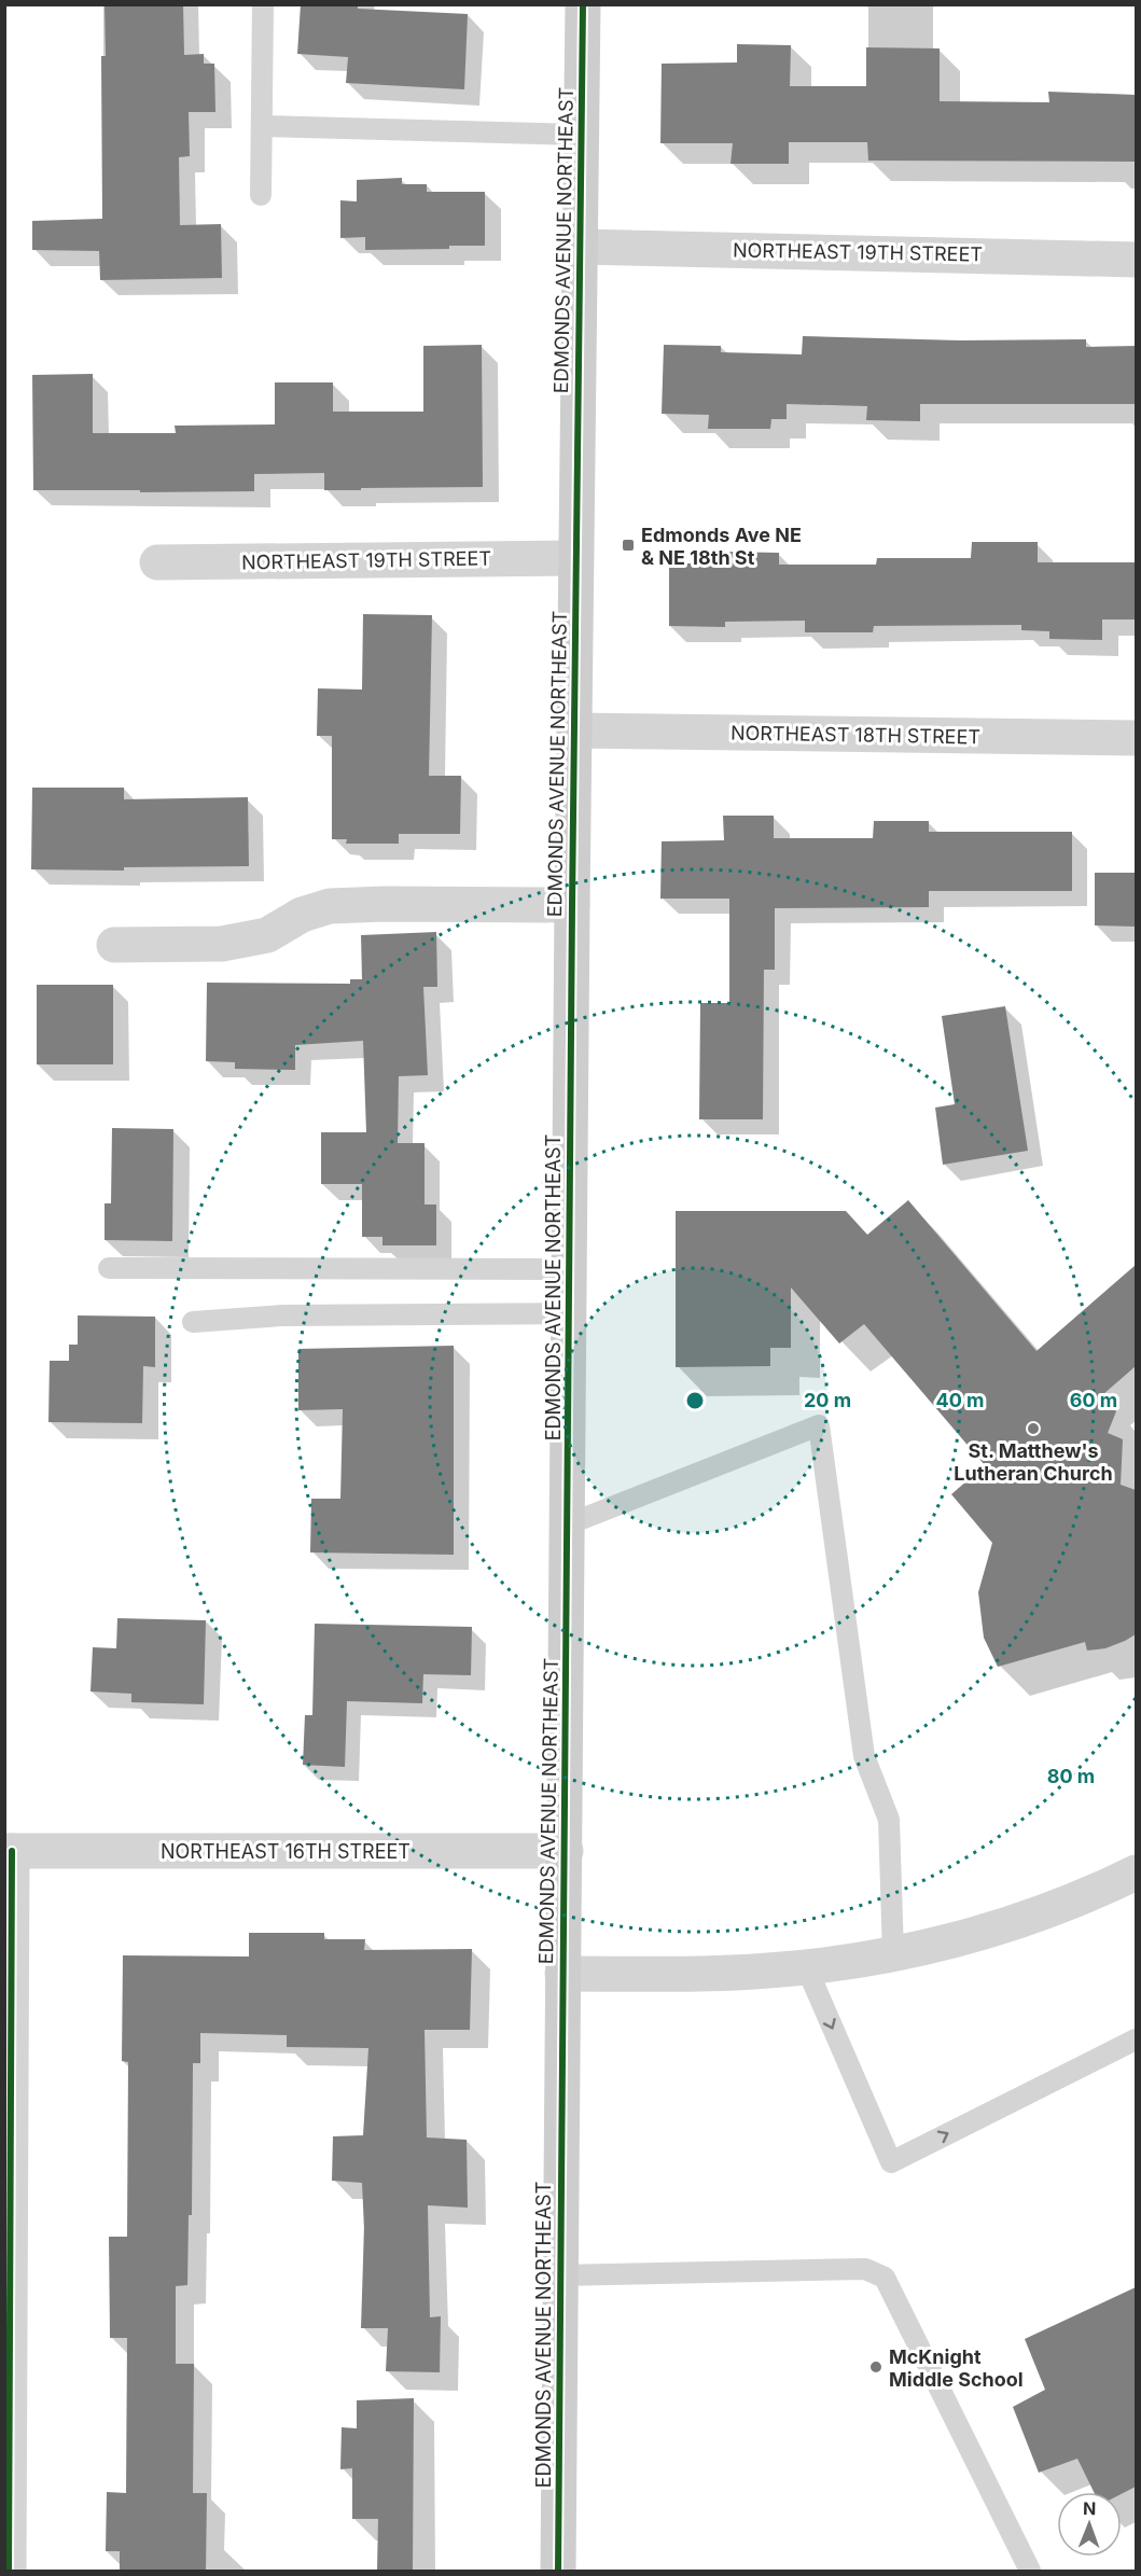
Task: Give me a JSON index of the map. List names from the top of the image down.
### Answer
{
  "streets": {
    "street": [
      "EDMONDS AVENUE NORTHEAST",
      "NORTHEAST 19TH STREET",
      "NORTHEAST 18TH STREET",
      "NORTHEAST 16TH STREET"
    ]
  },
  "crossings": [
    ["EDMONDS AVENUE NORTHEAST", "NORTHEAST 19TH STREET"],
    ["EDMONDS AVENUE NORTHEAST", "NORTHEAST 18TH STREET"],
    ["EDMONDS AVENUE NORTHEAST", "NORTHEAST 16TH STREET"]
  ],
  "places": {
    "transit": ["Edmonds Ave NE & NE 18th St"],
    "other": ["St. Matthew's Lutheran Church", "McKnight Middle School"]
  },
  "north": "top",
  "rings": [
    "20 m",
    "40 m",
    "60 m",
    "80 m"
  ]
}
